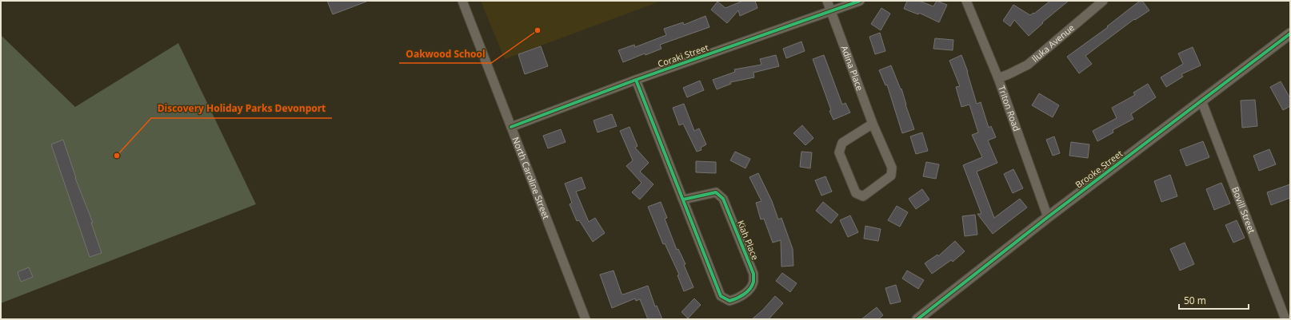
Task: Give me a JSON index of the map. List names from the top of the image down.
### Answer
{
  "streets": {
    "street": [
      "Iluka Avenue",
      "Coraki Street",
      "Adina Place",
      "Triton Road",
      "Brooke Street",
      "North Caroline Street",
      "Bovill Street",
      "Kiah Place"
    ]
  },
  "crossings": [
    ["Iluka Avenue", "Triton Road"],
    ["Coraki Street", "Adina Place"],
    ["Coraki Street", "North Caroline Street"],
    ["Coraki Street", "Kiah Place"],
    ["Triton Road", "Brooke Street"],
    ["Brooke Street", "Bovill Street"]
  ],
  "places": ["Oakwood School", "Discovery Holiday Parks Devonport"],
  "scale_bar": "50 m"
}
